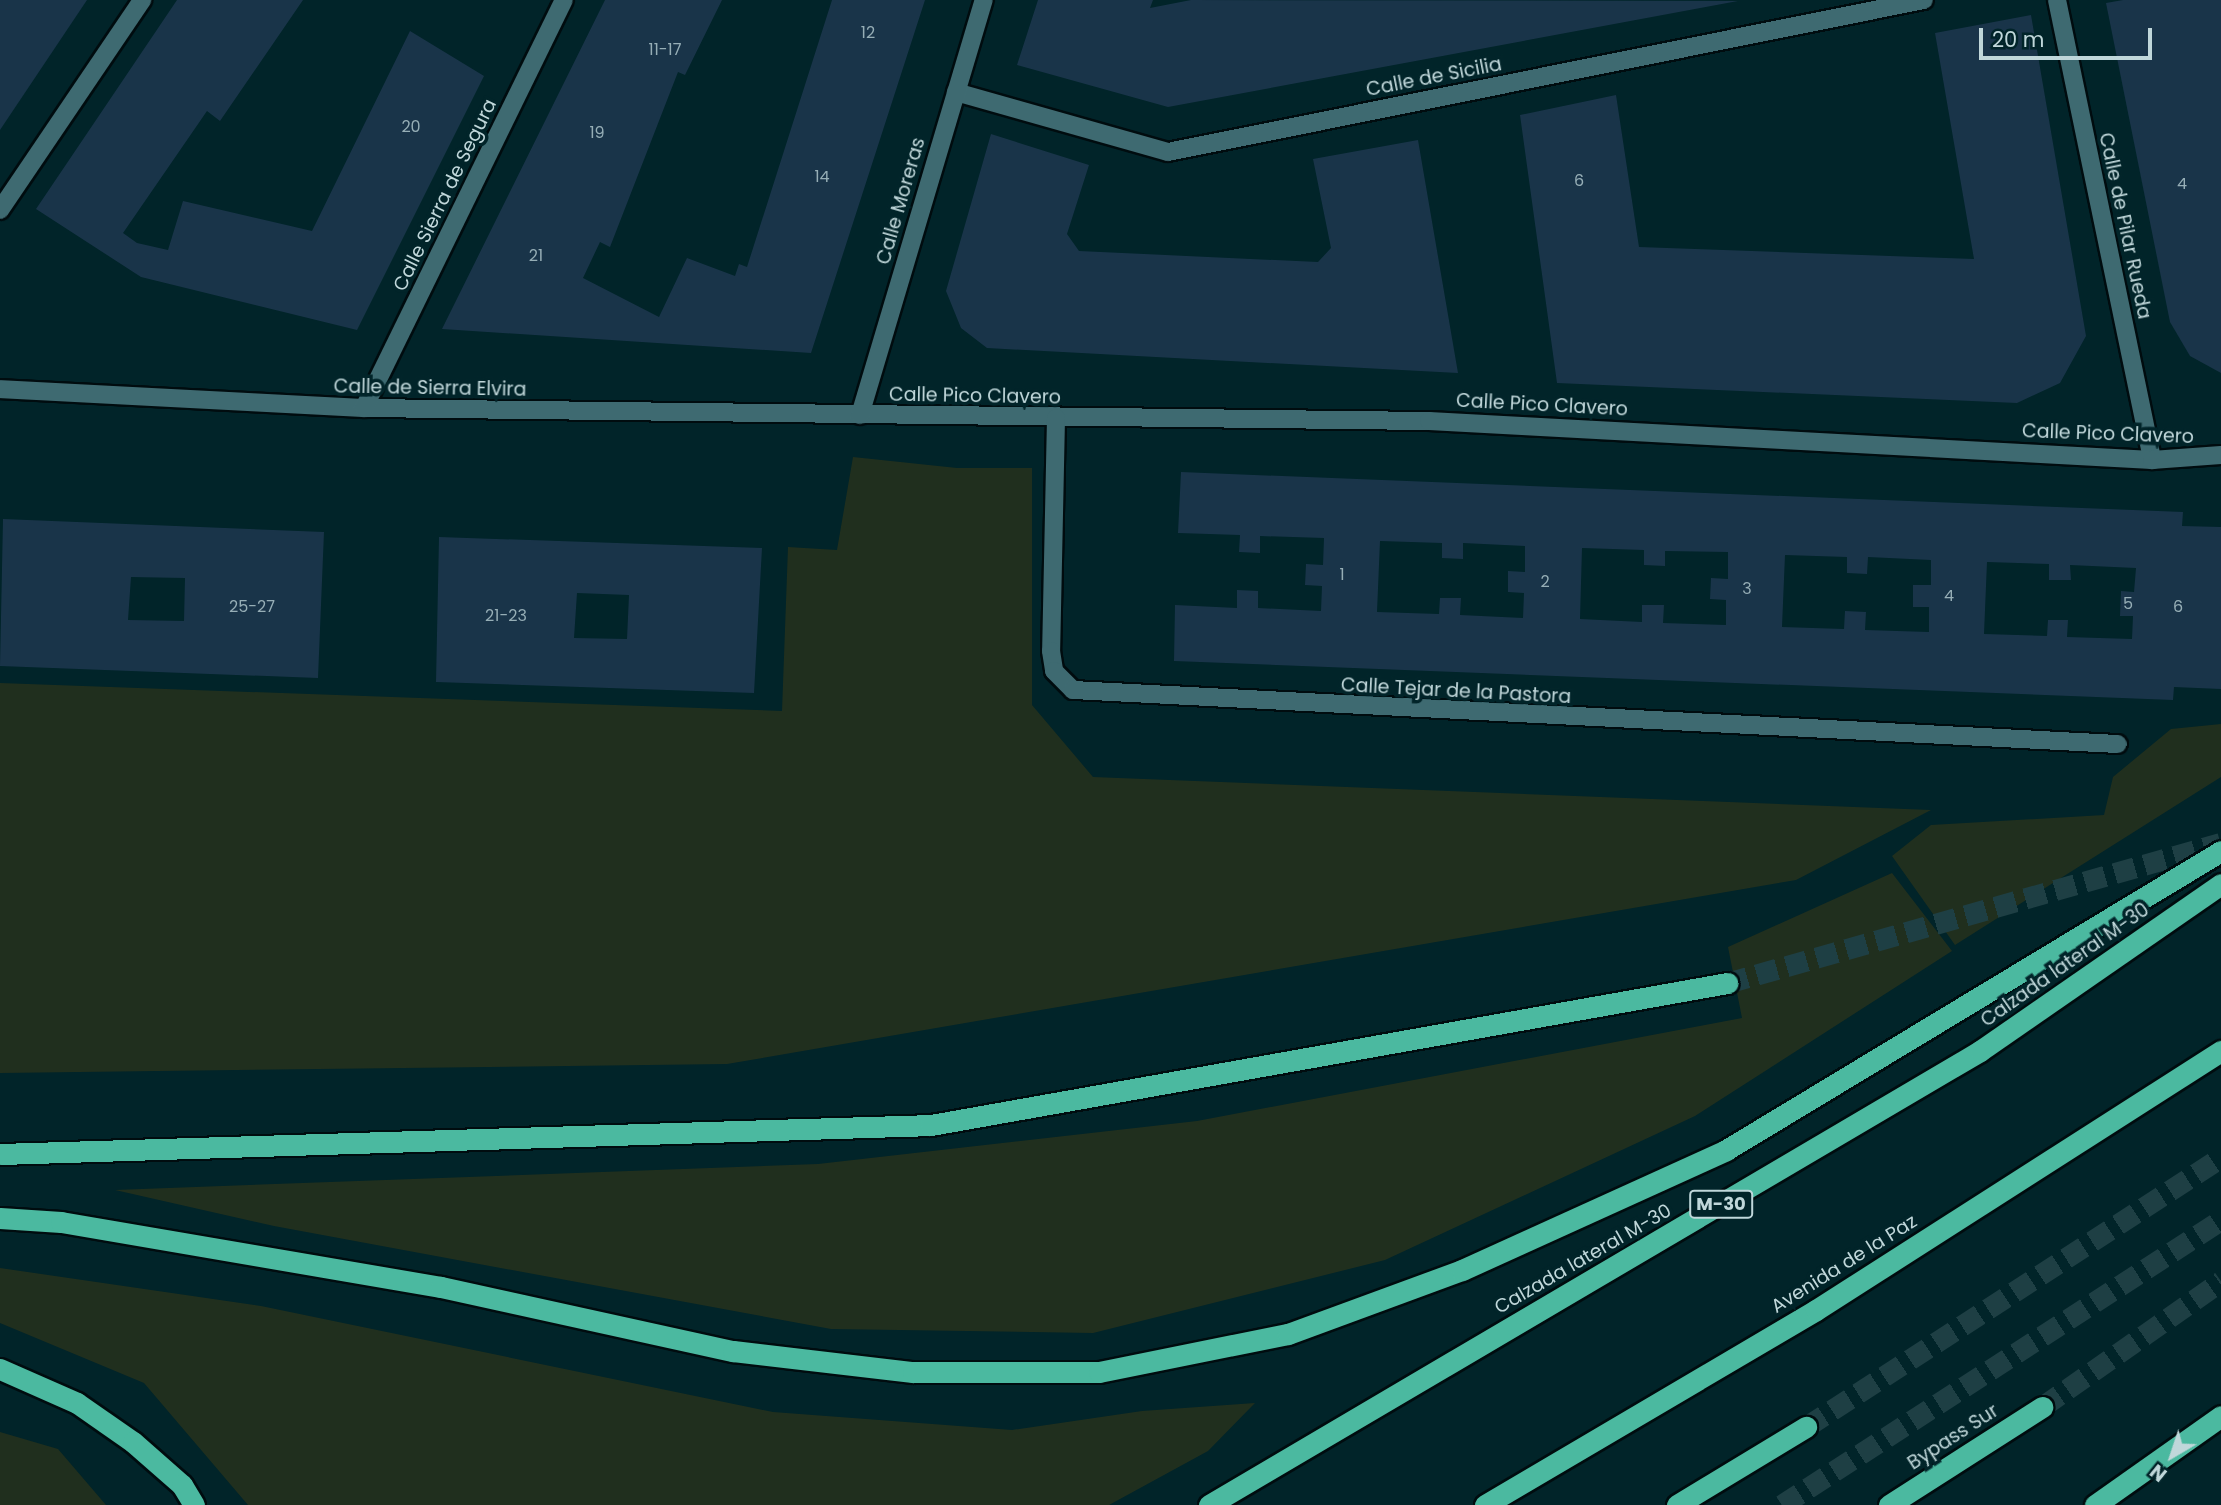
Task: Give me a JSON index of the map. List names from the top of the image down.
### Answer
{
  "streets": {
    "highway": [
      "Calzada lateral M-30",
      "M-30",
      "Avenida de la Paz",
      "Bypass Sur"
    ],
    "street": [
      "Calle de Sicilia",
      "Calle Sierra de Segura",
      "Calle Moreras",
      "Calle de Pilar Rueda",
      "Calle de Sierra Elvira",
      "Calle Pico Clavero",
      "Calle Tejar de la Pastora"
    ]
  },
  "crossings": [
    ["Calle de Sicilia", "Calle Moreras"],
    ["Calle Sierra de Segura", "Calle de Sierra Elvira"],
    ["Calle Moreras", "Calle de Sierra Elvira"],
    ["Calle Moreras", "Calle Pico Clavero"],
    ["Calle de Pilar Rueda", "Calle Pico Clavero"],
    ["Calle de Sierra Elvira", "Calle Pico Clavero"],
    ["Calle Pico Clavero", "Calle Tejar de la Pastora"]
  ],
  "house_numbers": [
    "12",
    "11-17",
    "20",
    "19",
    "14",
    "6",
    "4",
    "21",
    "1",
    "2",
    "3",
    "4",
    "5",
    "25-27",
    "6",
    "21-23"
  ],
  "scale_bar": "20 m",
  "north": "bottom left"
}
